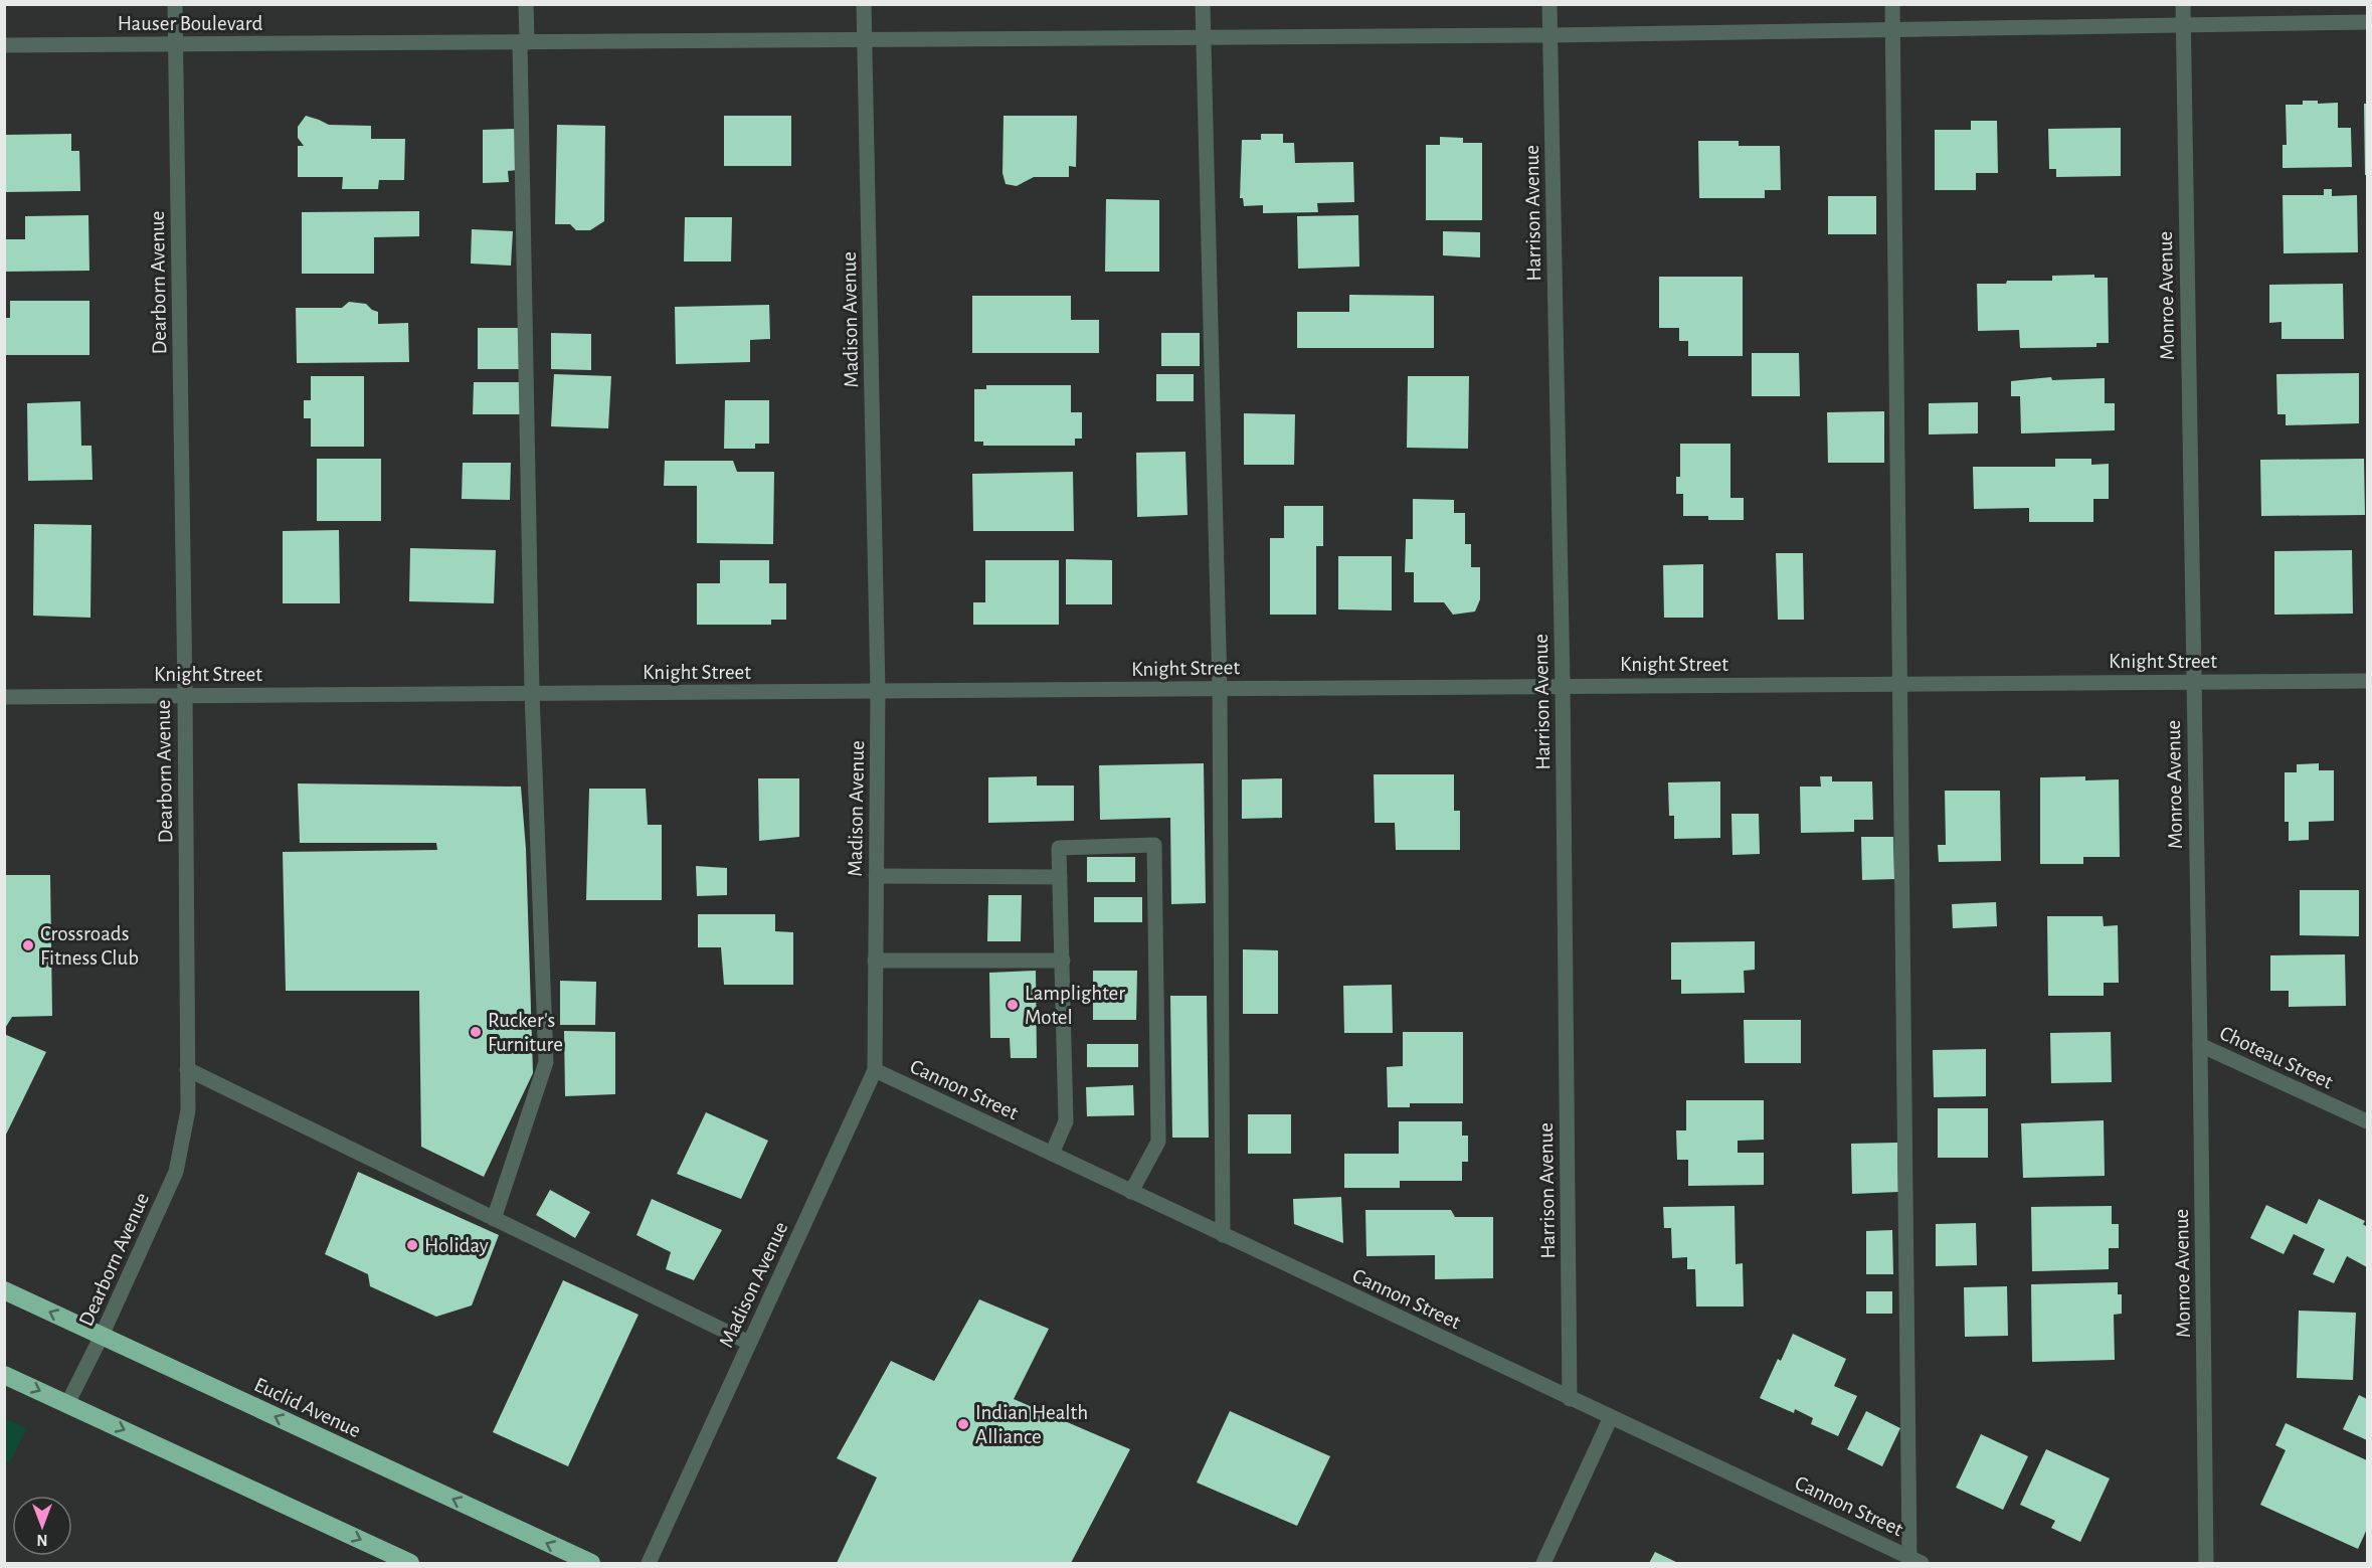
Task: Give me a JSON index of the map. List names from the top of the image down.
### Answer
{
  "streets": {
    "highway": ["Euclid Avenue"],
    "street": [
      "Hauser Boulevard",
      "Harrison Avenue",
      "Dearborn Avenue",
      "Monroe Avenue",
      "Madison Avenue",
      "Knight Street",
      "Choteau Street",
      "Cannon Street"
    ]
  },
  "crossings": [
    ["Hauser Boulevard", "Harrison Avenue"],
    ["Hauser Boulevard", "Dearborn Avenue"],
    ["Hauser Boulevard", "Monroe Avenue"],
    ["Hauser Boulevard", "Madison Avenue"],
    ["Harrison Avenue", "Knight Street"],
    ["Harrison Avenue", "Cannon Street"],
    ["Dearborn Avenue", "Knight Street"],
    ["Dearborn Avenue", "Euclid Avenue"],
    ["Monroe Avenue", "Knight Street"],
    ["Monroe Avenue", "Choteau Street"],
    ["Madison Avenue", "Knight Street"],
    ["Madison Avenue", "Cannon Street"]
  ],
  "places": [
    "Crossroads Fitness Club",
    "Lamplighter Motel",
    "Rucker's Furniture",
    "Holiday",
    "Indian Health Alliance"
  ],
  "north": "bottom"
}
